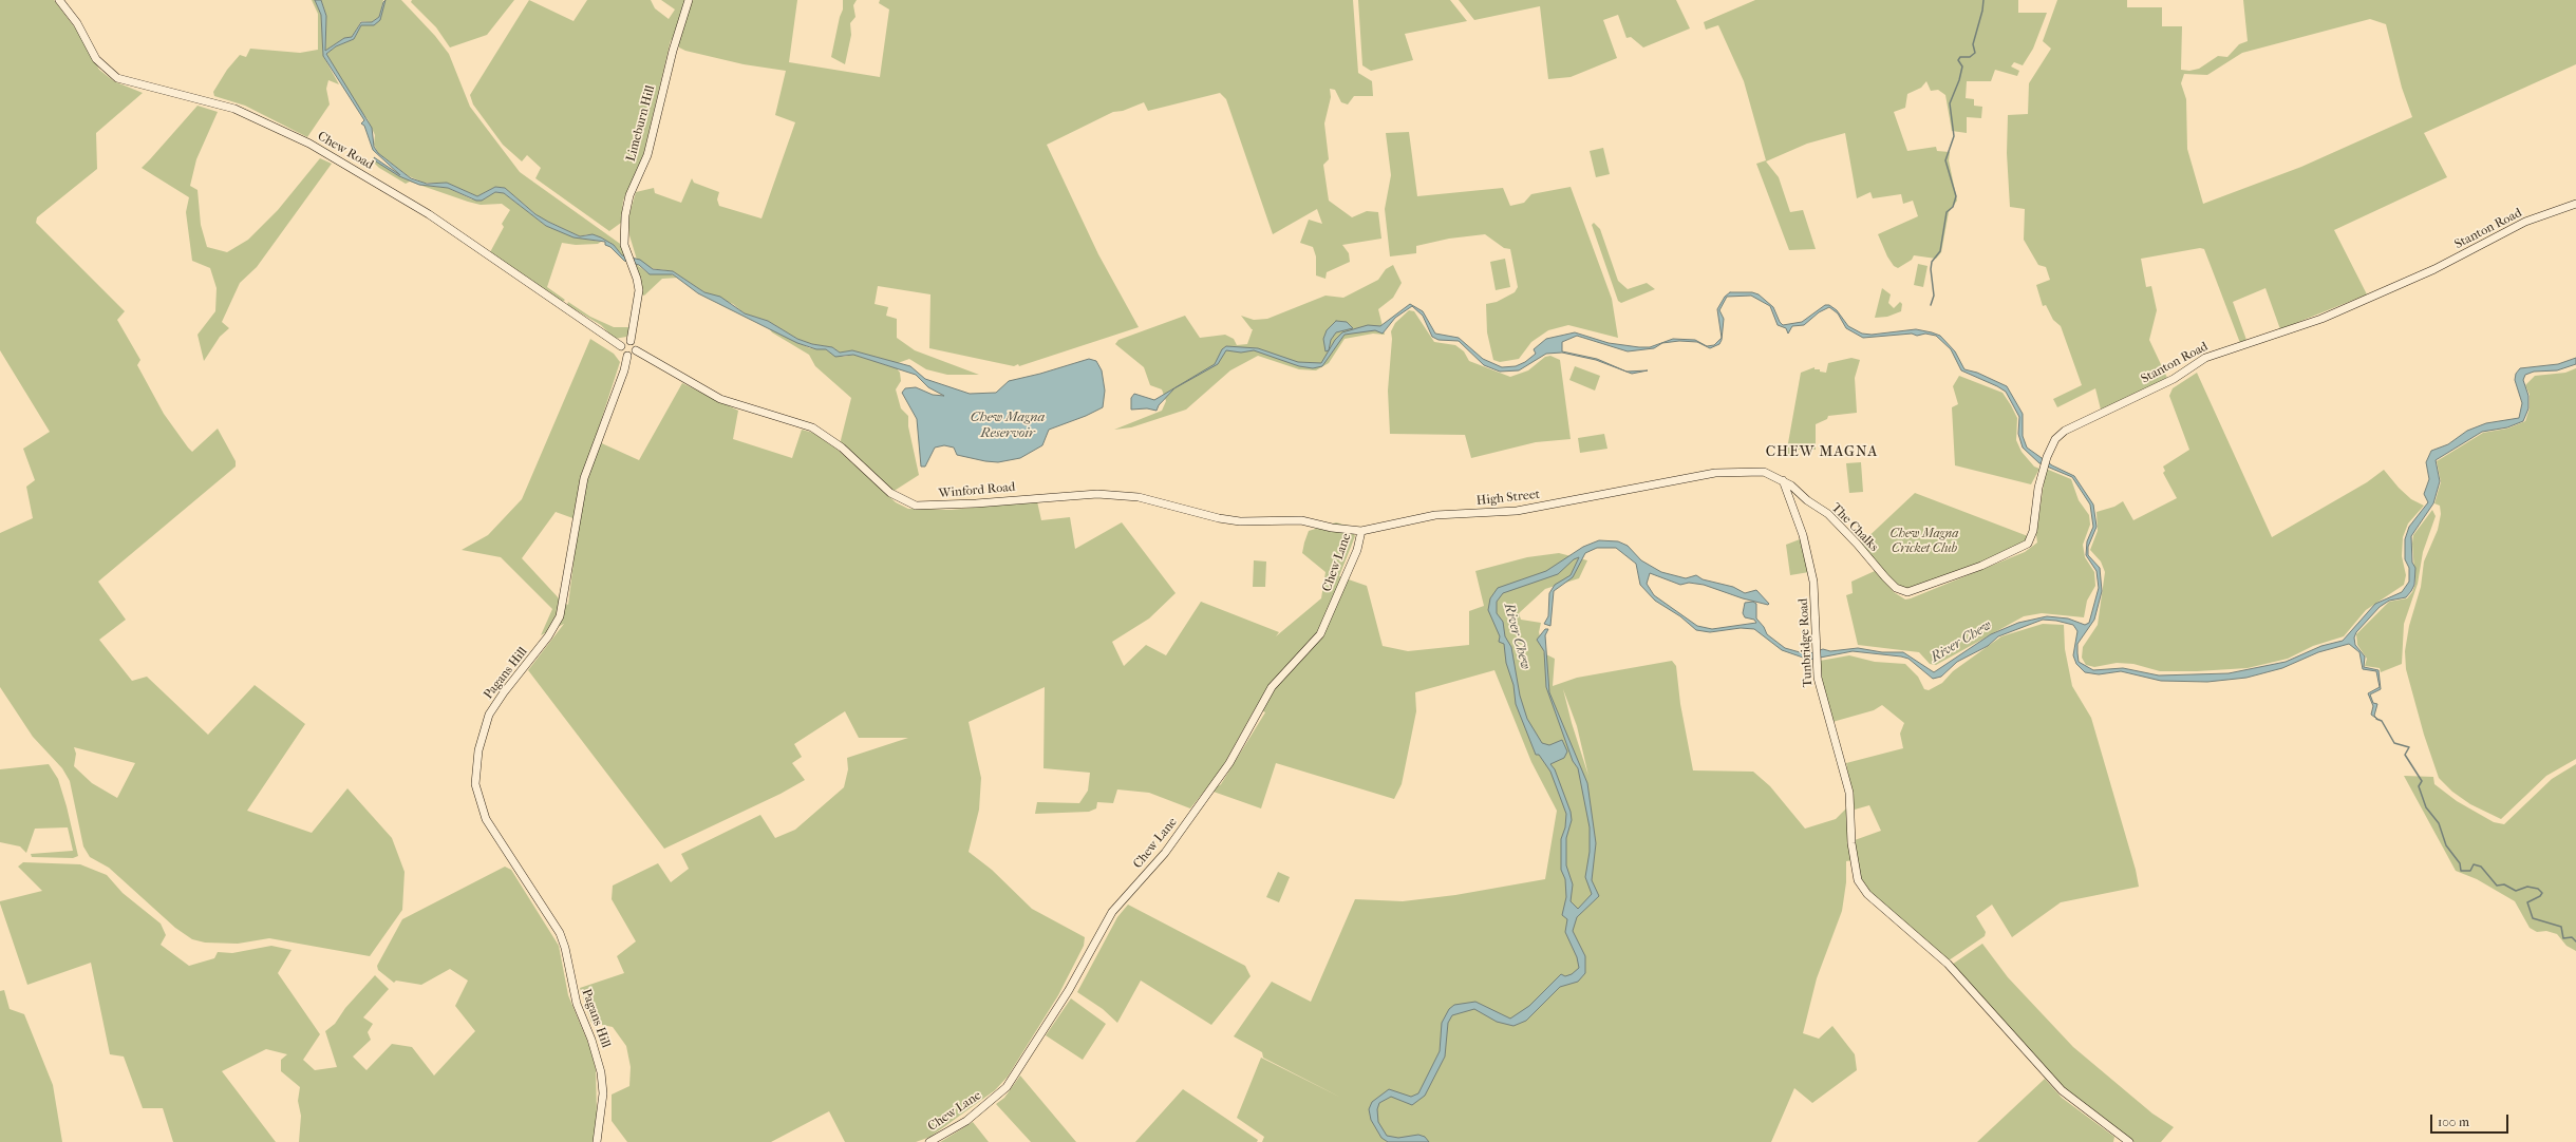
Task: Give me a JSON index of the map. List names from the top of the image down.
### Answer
{
  "streets": {
    "main road": [
      "Limeburn Hill",
      "Chew Road",
      "Stanton Road",
      "Winford Road",
      "High Street",
      "The Chalks",
      "Chew Lane",
      "Tunbridge Road",
      "Pagans Hill"
    ]
  },
  "crossings": [
    ["Limeburn Hill", "Chew Road"],
    ["Limeburn Hill", "Winford Road"],
    ["Limeburn Hill", "Pagans Hill"],
    ["Chew Road", "Winford Road"],
    ["Chew Road", "Pagans Hill"],
    ["Stanton Road", "The Chalks"],
    ["Winford Road", "High Street"],
    ["Winford Road", "Chew Lane"],
    ["Winford Road", "Pagans Hill"],
    ["High Street", "The Chalks"],
    ["High Street", "Chew Lane"],
    ["The Chalks", "Tunbridge Road"]
  ],
  "districts": ["CHEW MAGNA"],
  "water": ["Chew Magna Reservoir", "River Chew"],
  "parks": ["Chew Magna Cricket Club"],
  "scale_bar": "100 m"
}
